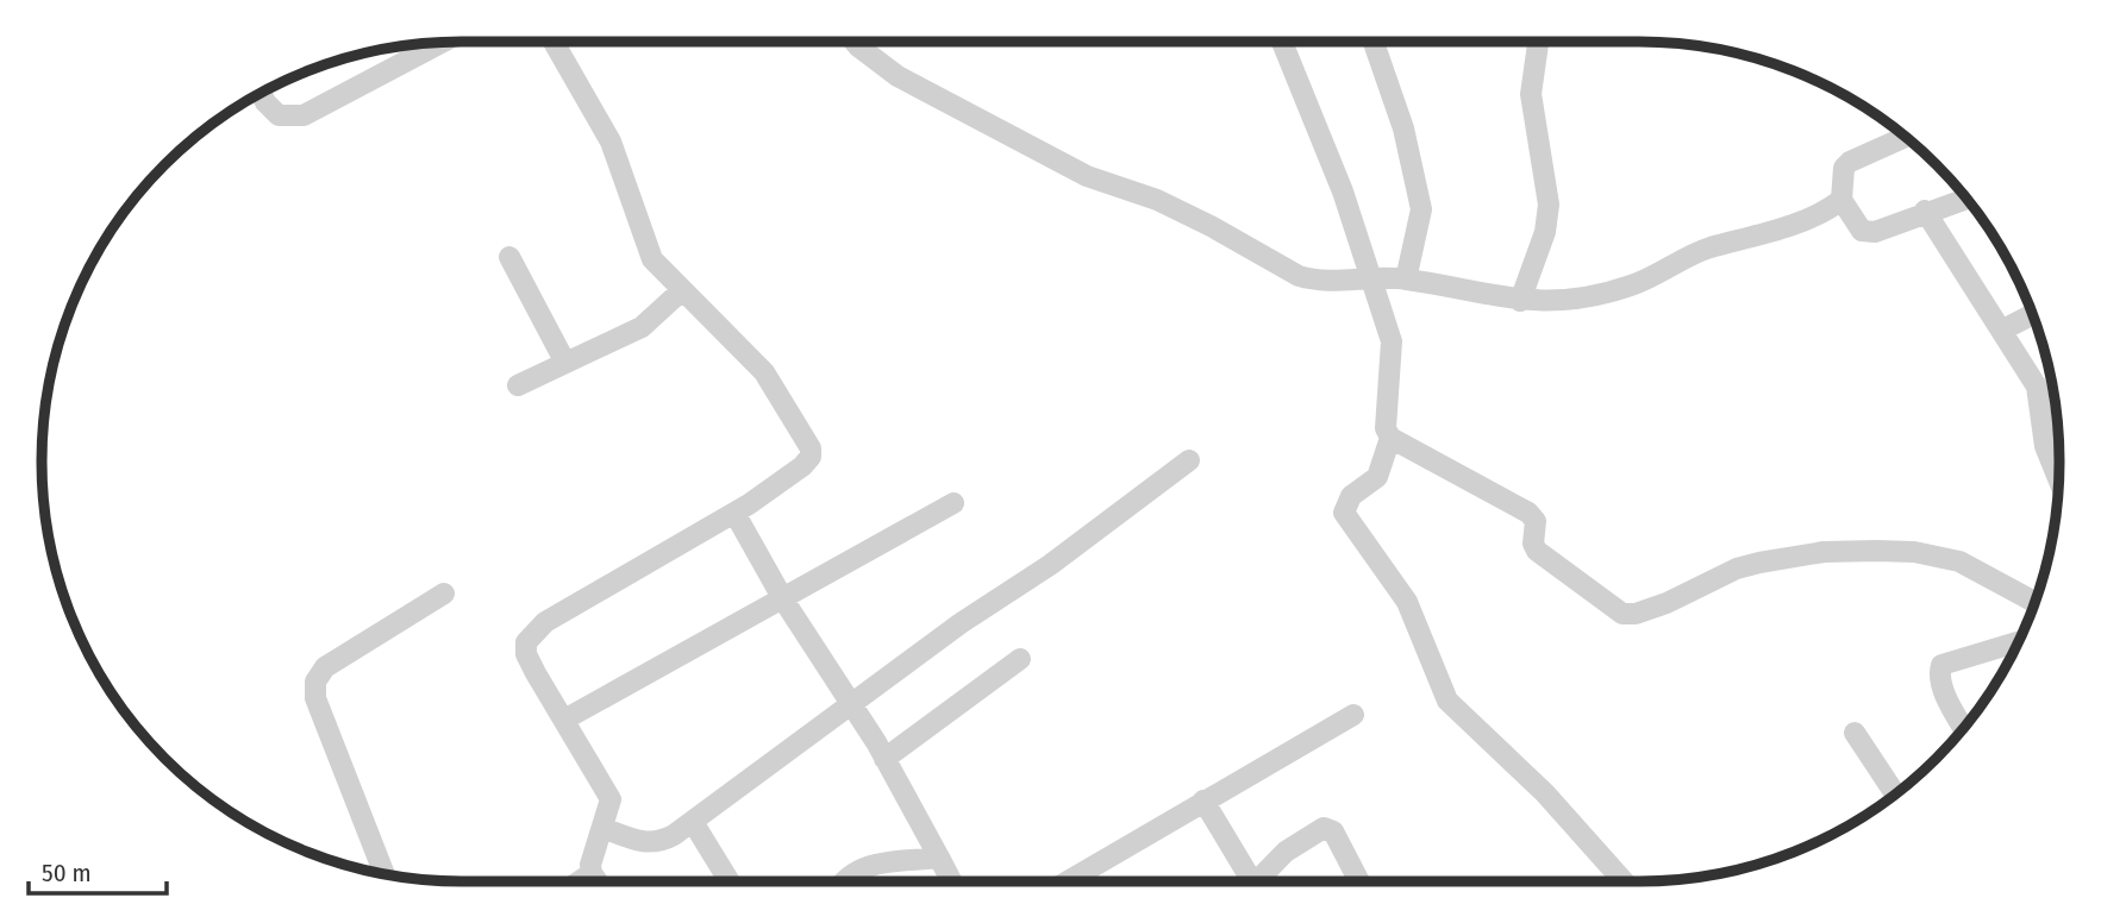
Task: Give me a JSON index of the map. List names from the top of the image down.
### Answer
{
  "scale_bar": "50 m"
}
